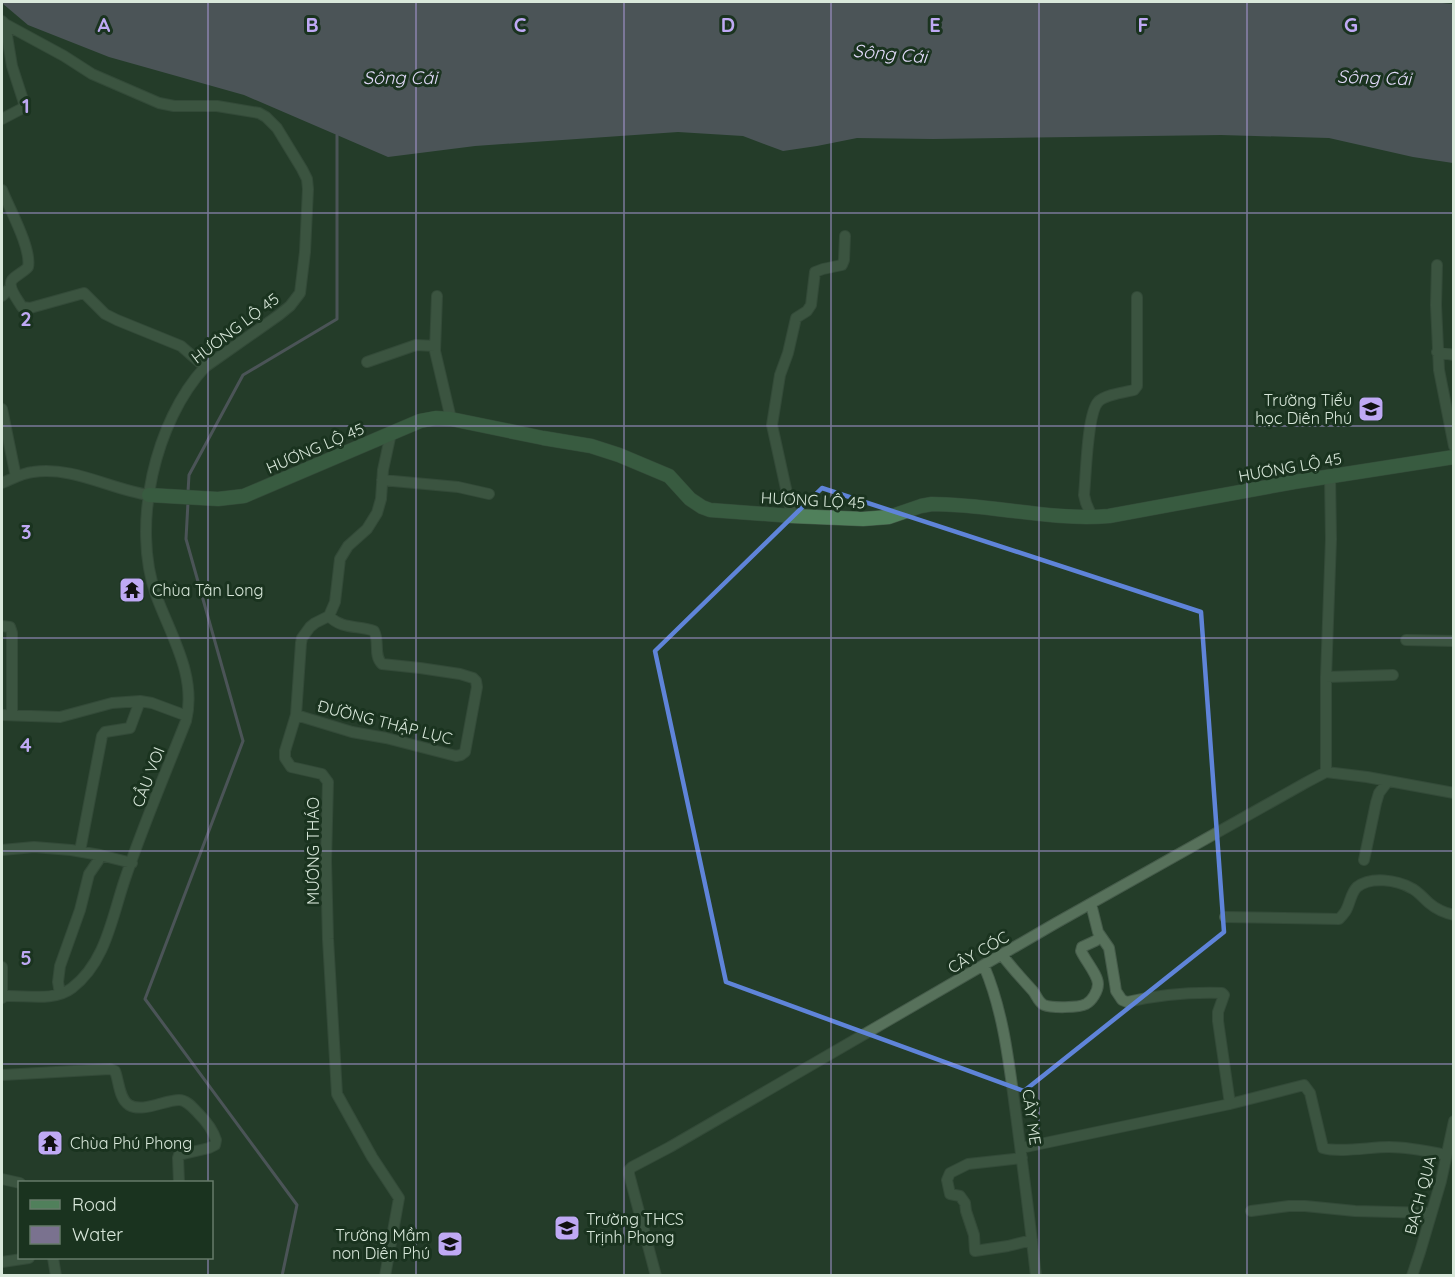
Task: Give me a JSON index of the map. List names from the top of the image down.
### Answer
{
  "streets": {
    "street": [
      "HƯƠNG LỘ 45",
      "ĐƯỜNG THẬP LỤC",
      "CẦU VOI",
      "MƯƠNG THÁO",
      "CÂY CÓC",
      "CÂY ME",
      "BẠCH QUA"
    ]
  },
  "crossings": [
    ["HƯƠNG LỘ 45", "CẦU VOI"],
    ["ĐƯỜNG THẬP LỤC", "MƯƠNG THÁO"],
    ["CÂY CÓC", "CÂY ME"]
  ],
  "water": ["Sông Cái"],
  "places": {
    "school or university": ["Trường Tiểu học Diên Phú", "Trường THCS Trịnh Phong", "Trường Mầm non Diên Phú"],
    "temple": ["Chùa Tân Long", "Chùa Phú Phong"]
  },
  "legend": ["Road", "Water"],
  "grid": {
    "columns": [
      "A",
      "B",
      "C",
      "D",
      "E",
      "F",
      "G"
    ],
    "rows": [
      "1",
      "2",
      "3",
      "4",
      "5"
    ]
  }
}
